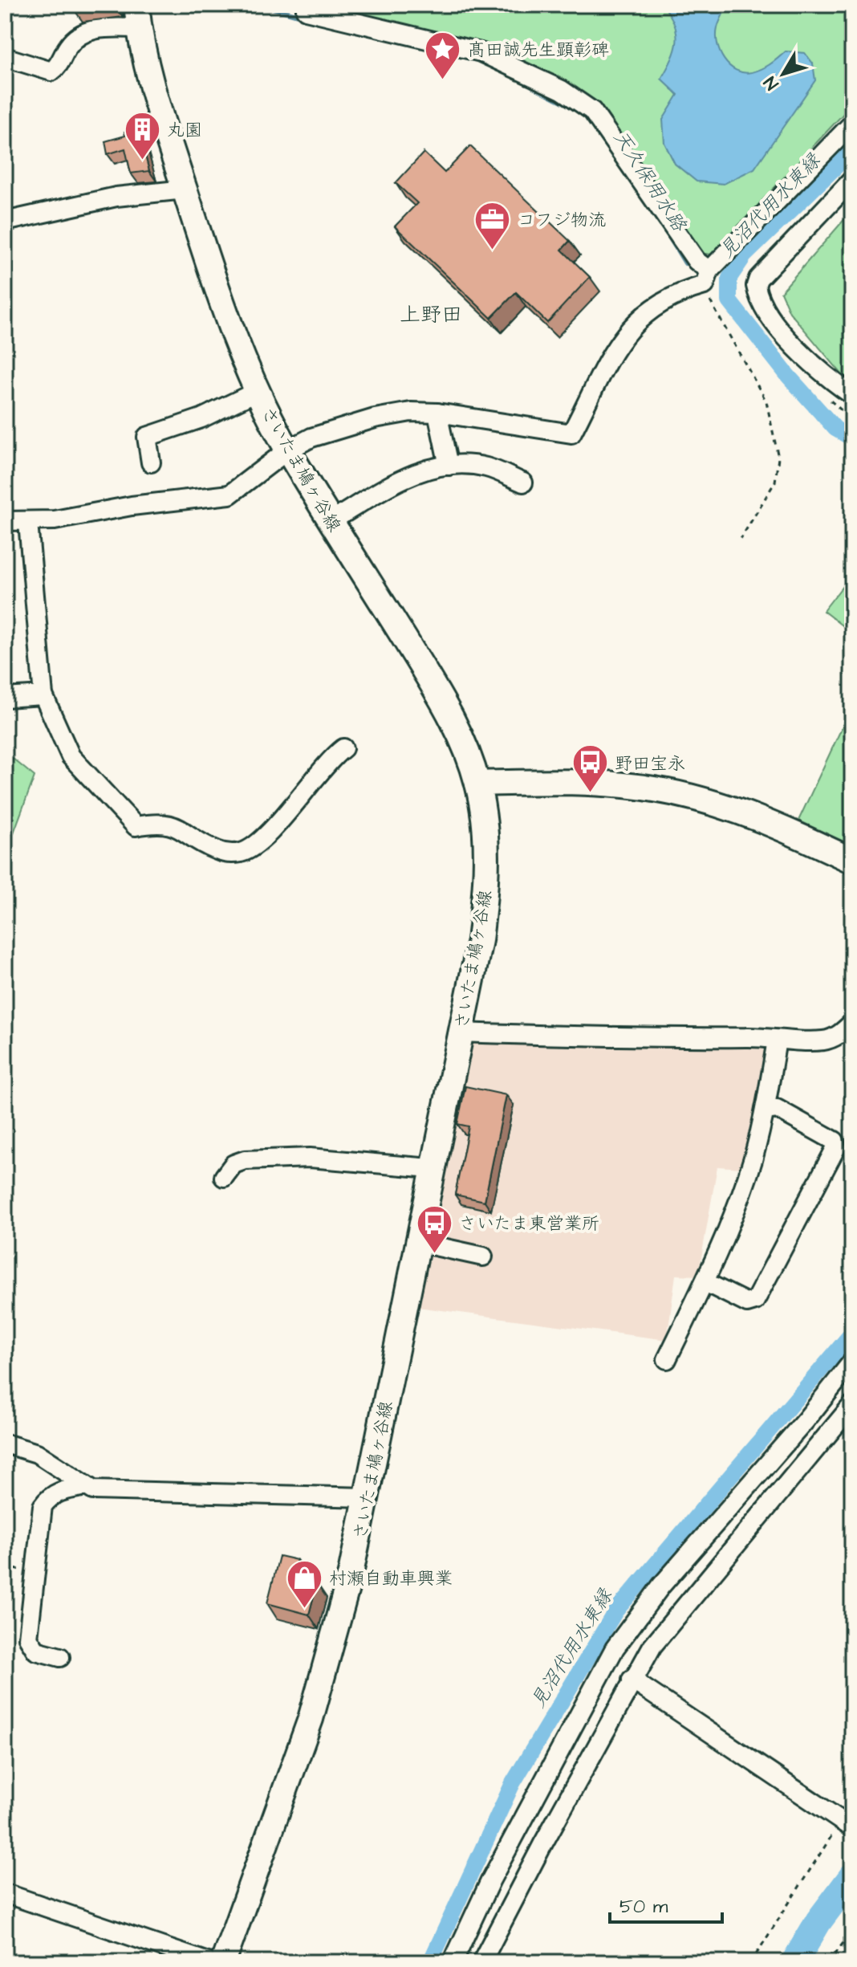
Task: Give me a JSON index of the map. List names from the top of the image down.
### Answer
{
  "streets": {
    "main road": ["さいたま鳩ヶ谷線"]
  },
  "districts": ["上野田"],
  "water": ["天久保用水路", "見沼代用水東縁"],
  "places": {
    "place": ["髙田誠先生顕彰碑"],
    "building": ["丸園"],
    "office": ["コフジ物流"],
    "bus stop": ["野田宝永", "さいたま東営業所"],
    "shop": ["村瀬自動車興業"]
  },
  "scale_bar": "50 m",
  "north": "bottom left"
}
